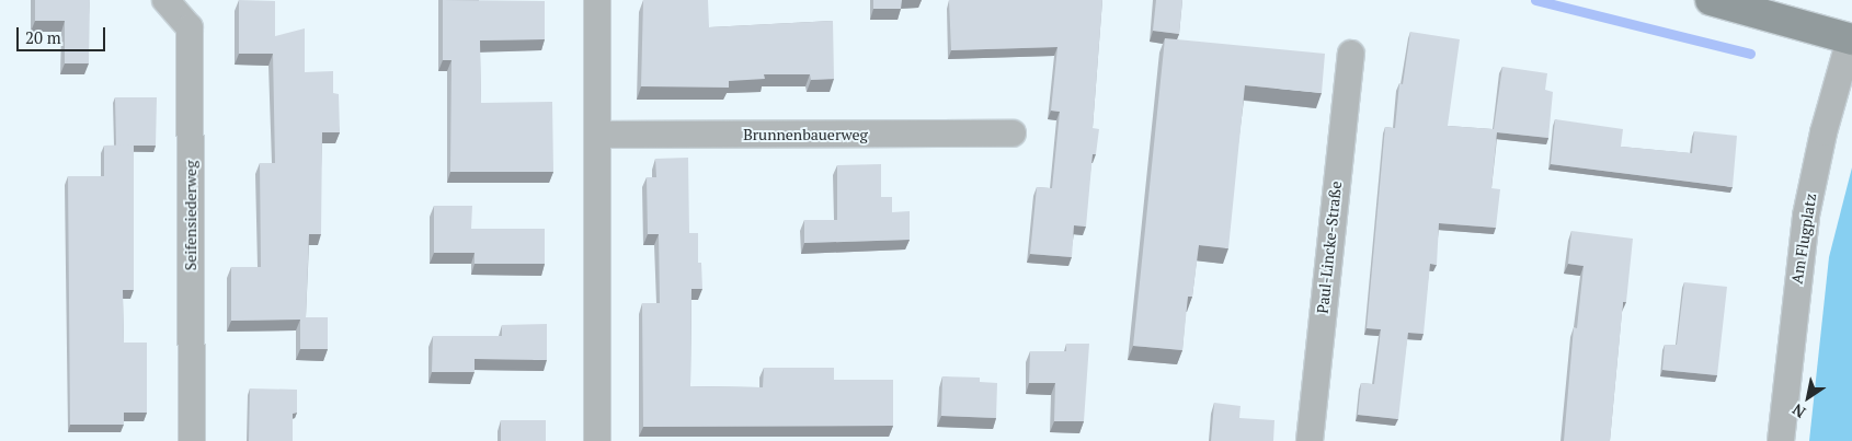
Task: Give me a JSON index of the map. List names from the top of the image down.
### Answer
{
  "streets": {
    "street": [
      "Brunnenbauerweg",
      "Seifensiederweg",
      "Am Flugplatz",
      "Paul-Lincke-Straße"
    ]
  },
  "scale_bar": "20 m",
  "north": "bottom left"
}
